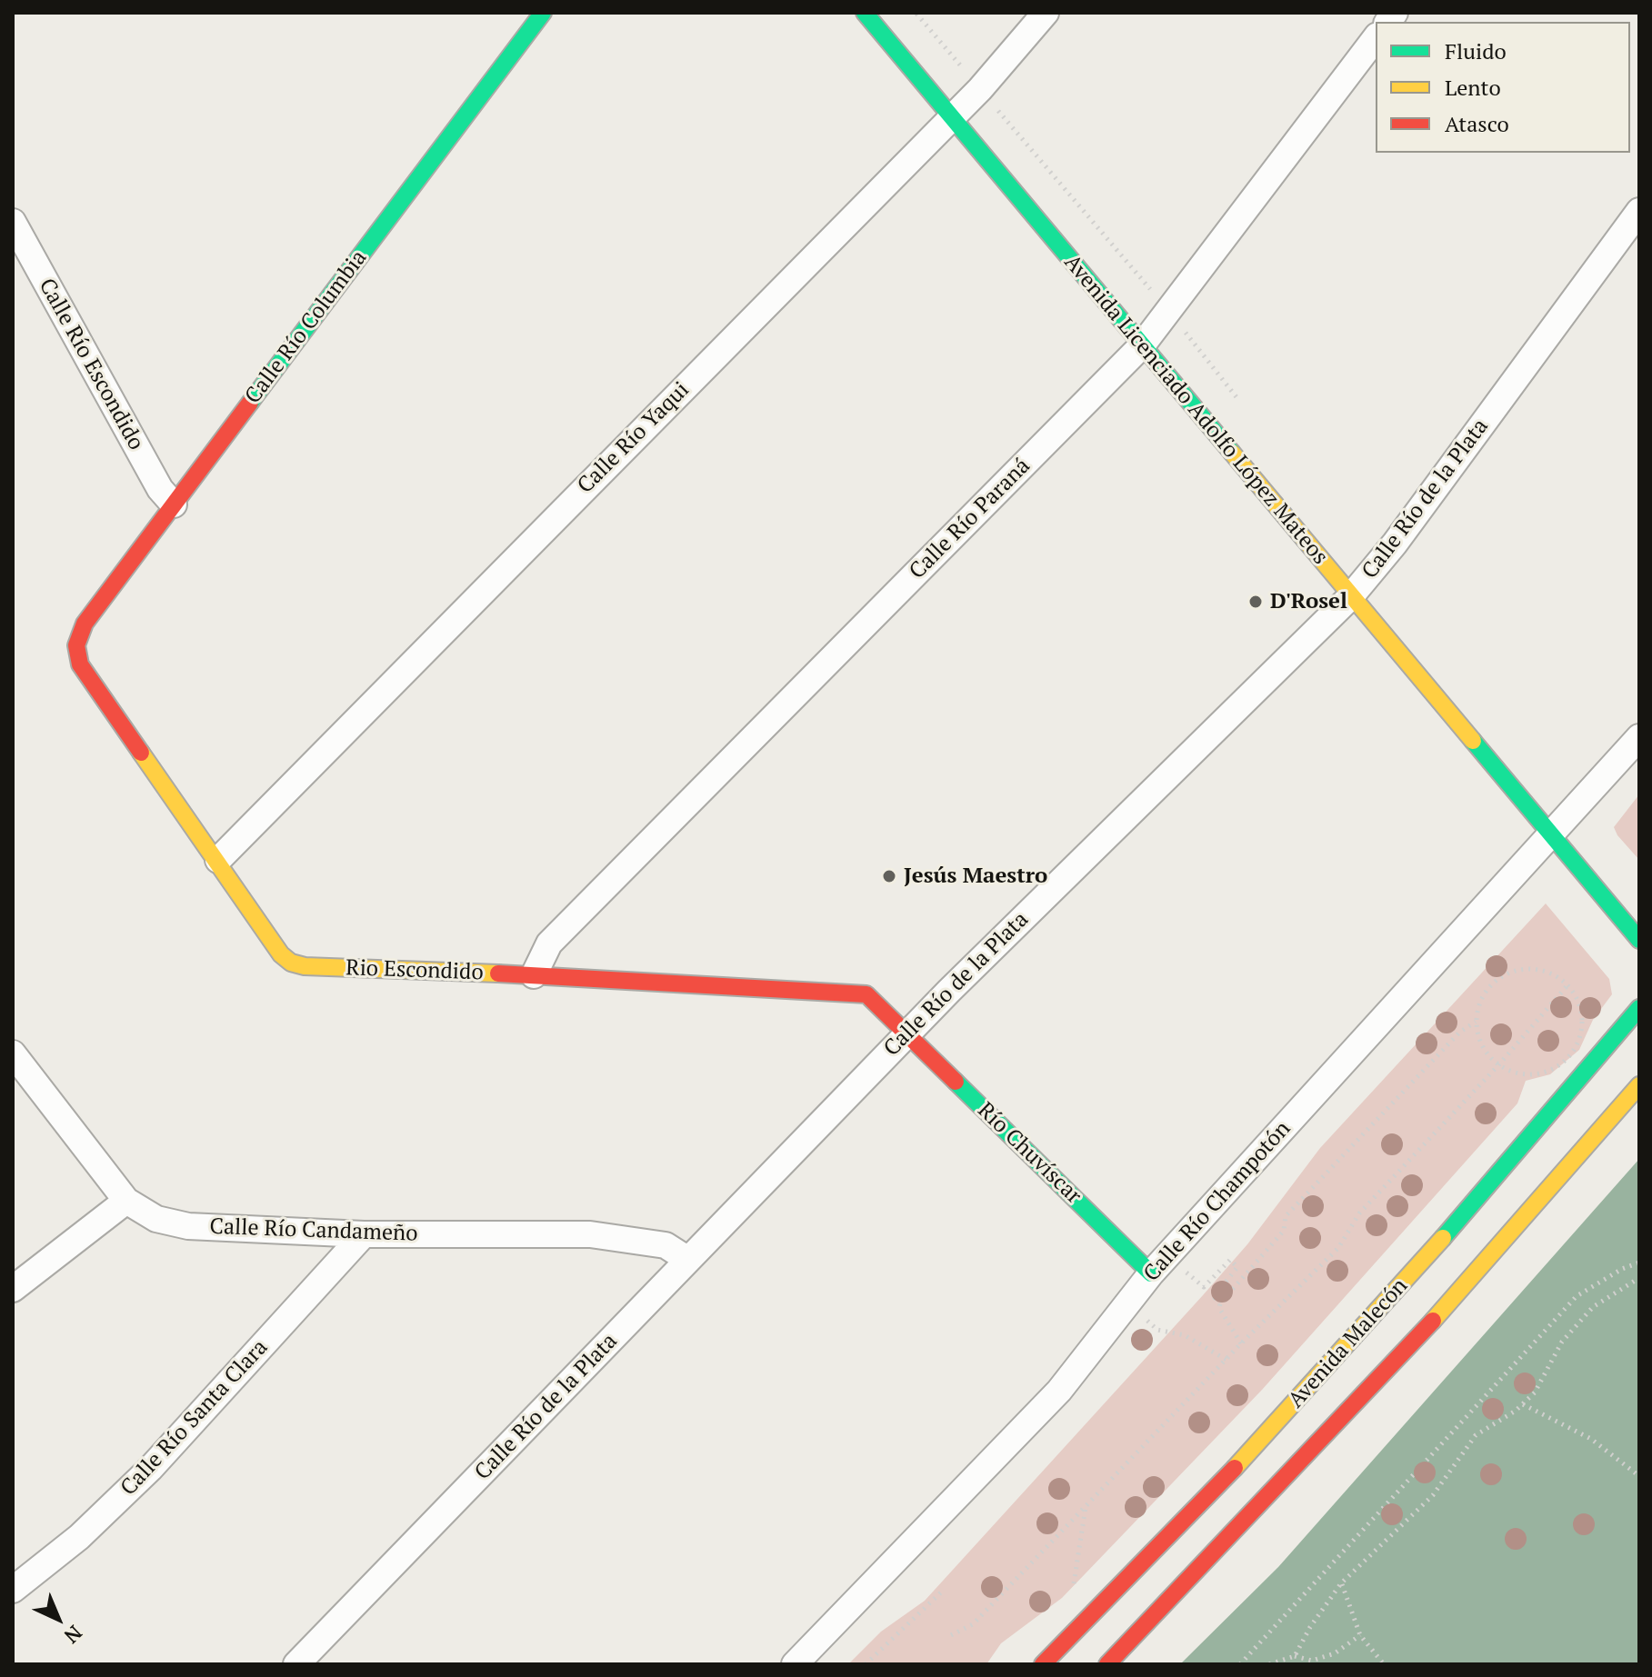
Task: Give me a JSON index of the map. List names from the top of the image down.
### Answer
{
  "streets": {
    "main road": [
      "Calle Río Columbia",
      "Avenida Licenciado Adolfo López Mateos",
      "Rio Escondido",
      "Río Chuvíscar",
      "Avenida Malecón"
    ],
    "street": [
      "Calle Río Escondido",
      "Calle Río Yaqui",
      "Calle Río de la Plata",
      "Calle Río Paraná",
      "Calle Río Champotón",
      "Calle Río Candameño",
      "Calle Río Santa Clara"
    ]
  },
  "crossings": [
    ["Calle Río Columbia", "Calle Río Escondido"],
    ["Calle Río Columbia", "Rio Escondido"],
    ["Avenida Licenciado Adolfo López Mateos", "Calle Río Yaqui"],
    ["Avenida Licenciado Adolfo López Mateos", "Calle Río de la Plata"],
    ["Avenida Licenciado Adolfo López Mateos", "Calle Río Paraná"],
    ["Avenida Licenciado Adolfo López Mateos", "Calle Río Champotón"],
    ["Calle Río Yaqui", "Rio Escondido"],
    ["Calle Río de la Plata", "Rio Escondido"],
    ["Calle Río de la Plata", "Río Chuvíscar"],
    ["Calle Río de la Plata", "Calle Río Candameño"],
    ["Calle Río Paraná", "Rio Escondido"],
    ["Rio Escondido", "Río Chuvíscar"],
    ["Río Chuvíscar", "Calle Río Champotón"],
    ["Calle Río Candameño", "Calle Río Santa Clara"]
  ],
  "places": ["D'Rosel", "Jesús Maestro"],
  "legend": ["Fluido", "Lento", "Atasco"],
  "north": "bottom right"
}
